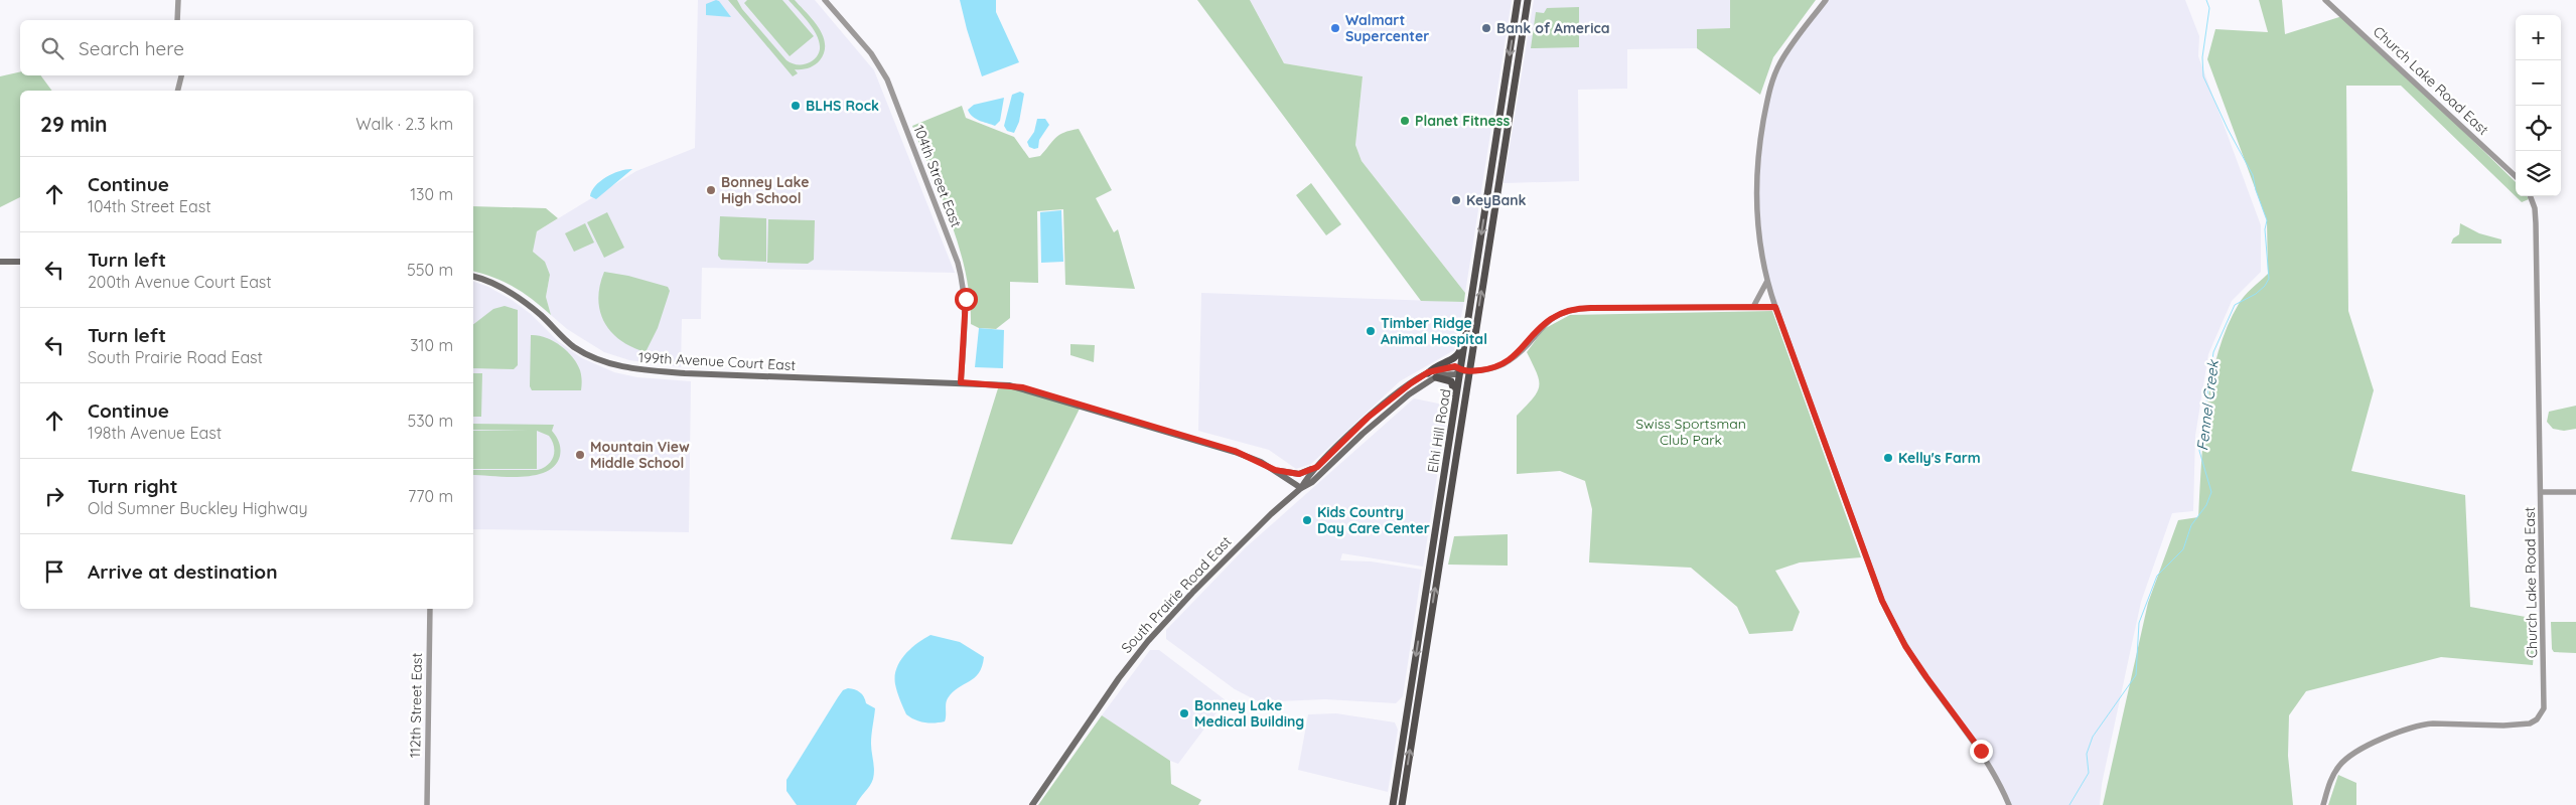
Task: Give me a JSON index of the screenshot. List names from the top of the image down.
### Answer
{
  "streets": {
    "main road": ["199th Avenue Court East", "Elhi Hill Road", "South Prairie Road East"],
    "street": ["Church Lake Road East", "104th Street East", "112th Street East"]
  },
  "crossings": [
    ["104th Street East", "199th Avenue Court East"],
    ["Elhi Hill Road", "South Prairie Road East"]
  ],
  "water": ["Fennel Creek"],
  "parks": ["Swiss Sportsman Club Park"],
  "places": [
    "Walmart Supercenter",
    "Bank of America",
    "BLHS Rock",
    "Planet Fitness",
    "Bonney Lake High School",
    "KeyBank",
    "Timber Ridge Animal Hospital",
    "Mountain View Middle School",
    "Kelly's Farm",
    "Kids Country Day Care Center",
    "Bonney Lake Medical Building"
  ],
  "page": {
    "map_buttons": ["+", "−"],
    "search": "Search here",
    "heading": ["29 min", "Walk · 2.3 km"],
    "list": [
      ["Continue", "104th Street East", "130 m"],
      ["Turn left", "200th Avenue Court East", "550 m"],
      ["Turn left", "South Prairie Road East", "310 m"],
      ["Continue", "198th Avenue East", "530 m"],
      ["Turn right", "Old Sumner Buckley Highway", "770 m"],
      "Arrive at destination"
    ]
  }
}
